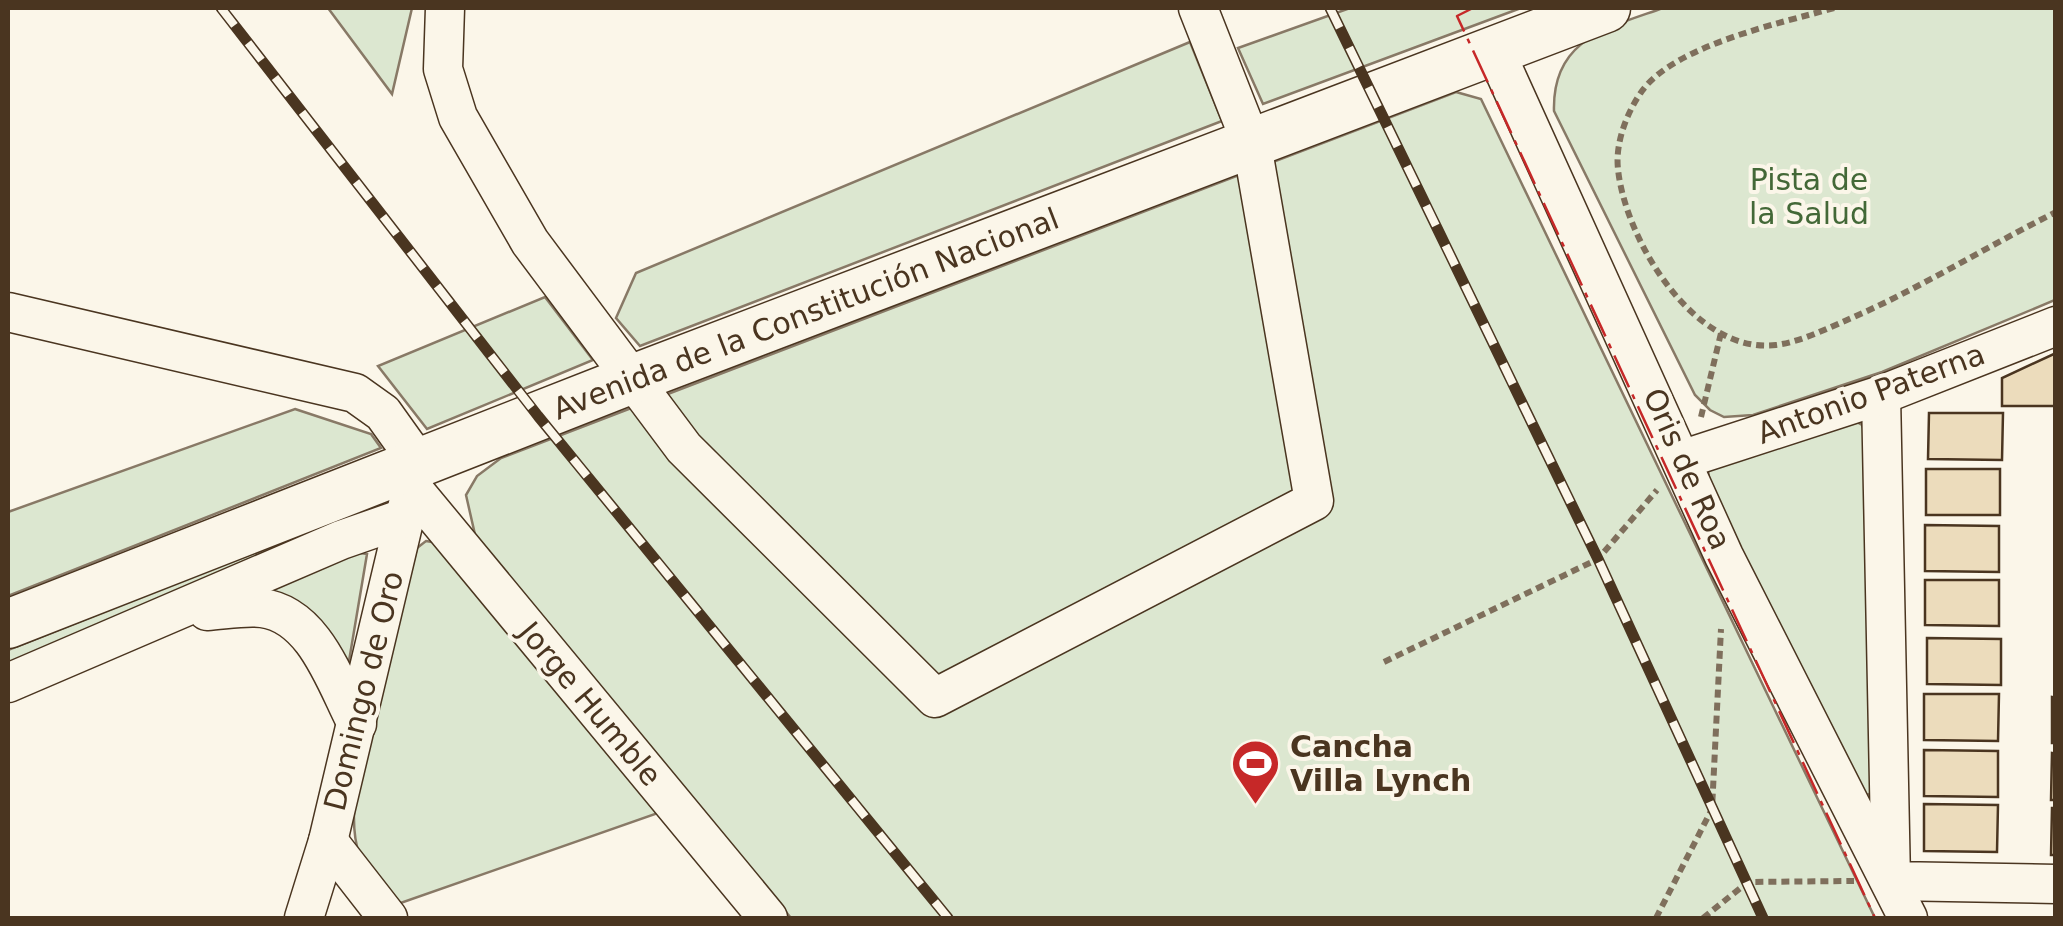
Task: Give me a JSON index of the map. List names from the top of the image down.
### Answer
{
  "streets": {
    "main road": ["Avenida de la Constitución Nacional"],
    "street": [
      "Antonio Paterna",
      "Oris de Roa",
      "Domingo de Oro",
      "Jorge Humble"
    ]
  },
  "crossings": [
    ["Avenida de la Constitución Nacional", "Oris de Roa"],
    ["Avenida de la Constitución Nacional", "Domingo de Oro"],
    ["Avenida de la Constitución Nacional", "Jorge Humble"],
    ["Antonio Paterna", "Oris de Roa"],
    ["Domingo de Oro", "Jorge Humble"]
  ],
  "parks": ["Pista de la Salud"],
  "places": {
    "sports": ["Cancha Villa Lynch"]
  }
}
